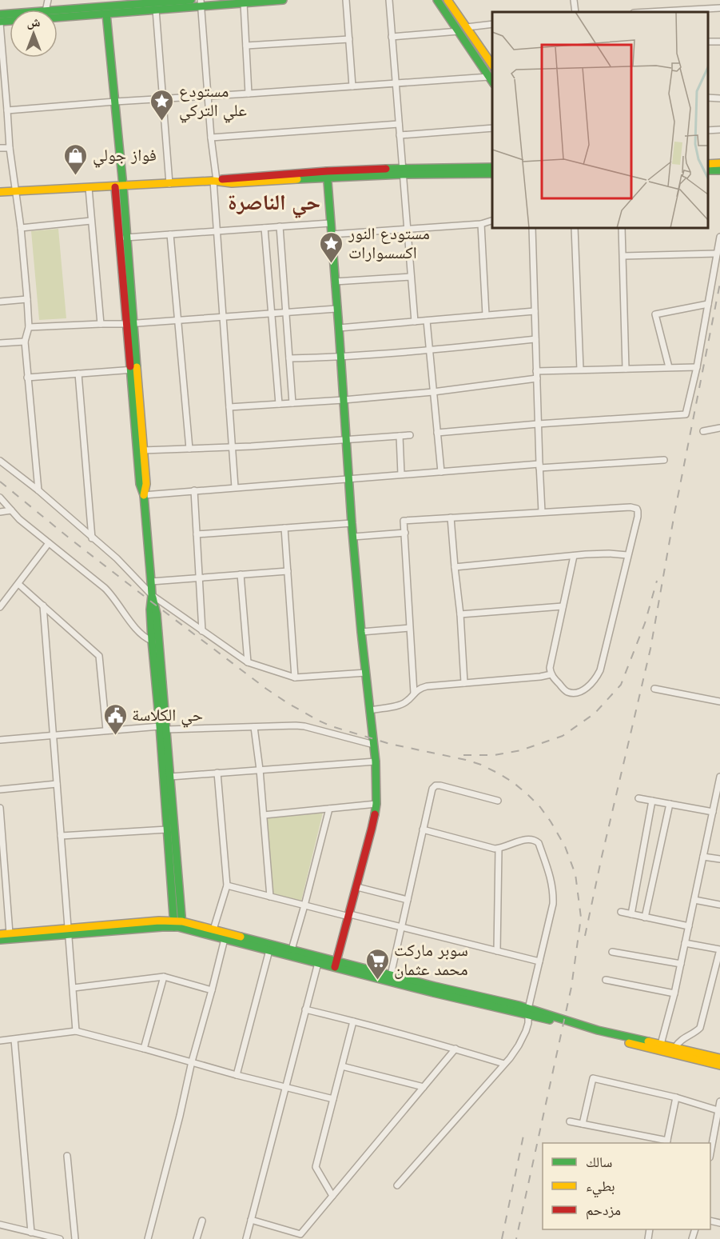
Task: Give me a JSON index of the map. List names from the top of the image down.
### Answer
{
  "districts": ["حي الناصرة"],
  "places": {
    "place": ["مستودع علي التركي", "مستودع النور اكسسوارات"],
    "shop": ["فواز جولي"],
    "public building": ["حي الكلاسة"],
    "supermarket": ["سوبر ماركت محمد عثمان"]
  },
  "legend": ["سالك", "بطيء", "مزدحم"],
  "north": "top"
}
